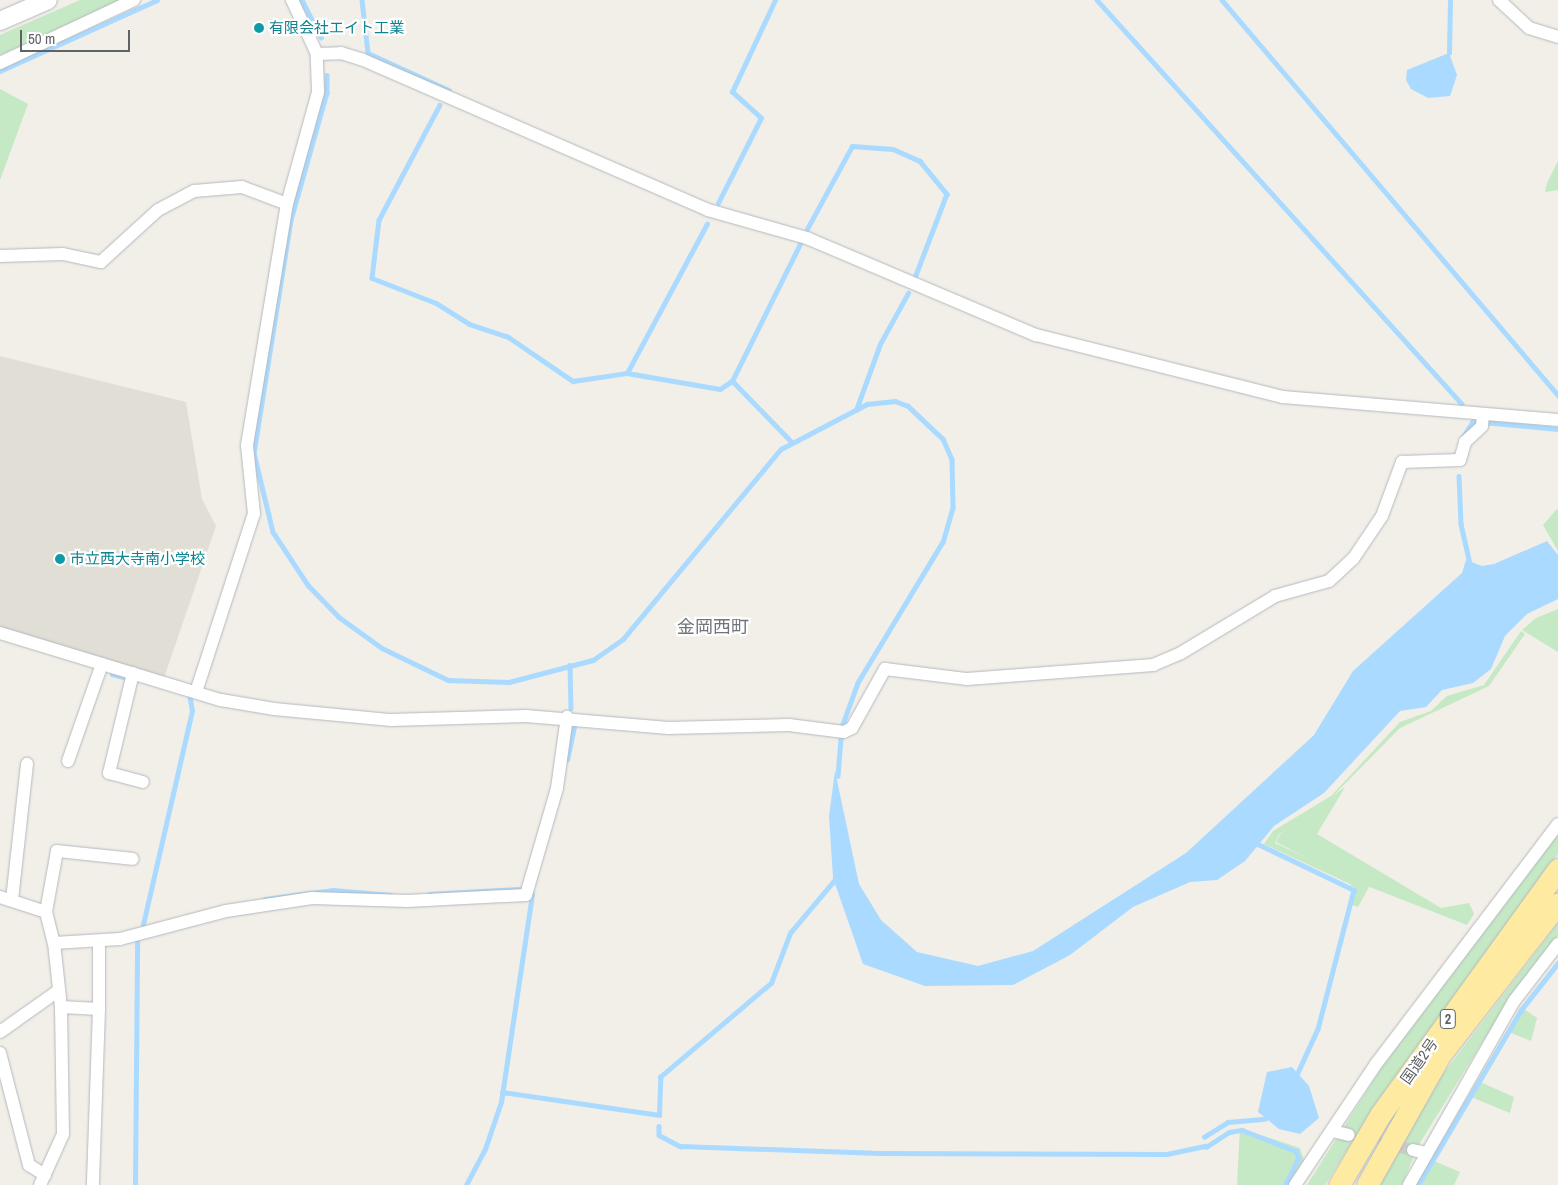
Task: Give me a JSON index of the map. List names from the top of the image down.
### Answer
{
  "streets": {
    "highway": ["2", "国道2号"]
  },
  "districts": ["金岡西町"],
  "places": ["有限会社エイト工業", "市立西大寺南小学校"],
  "scale_bar": "50 m"
}
